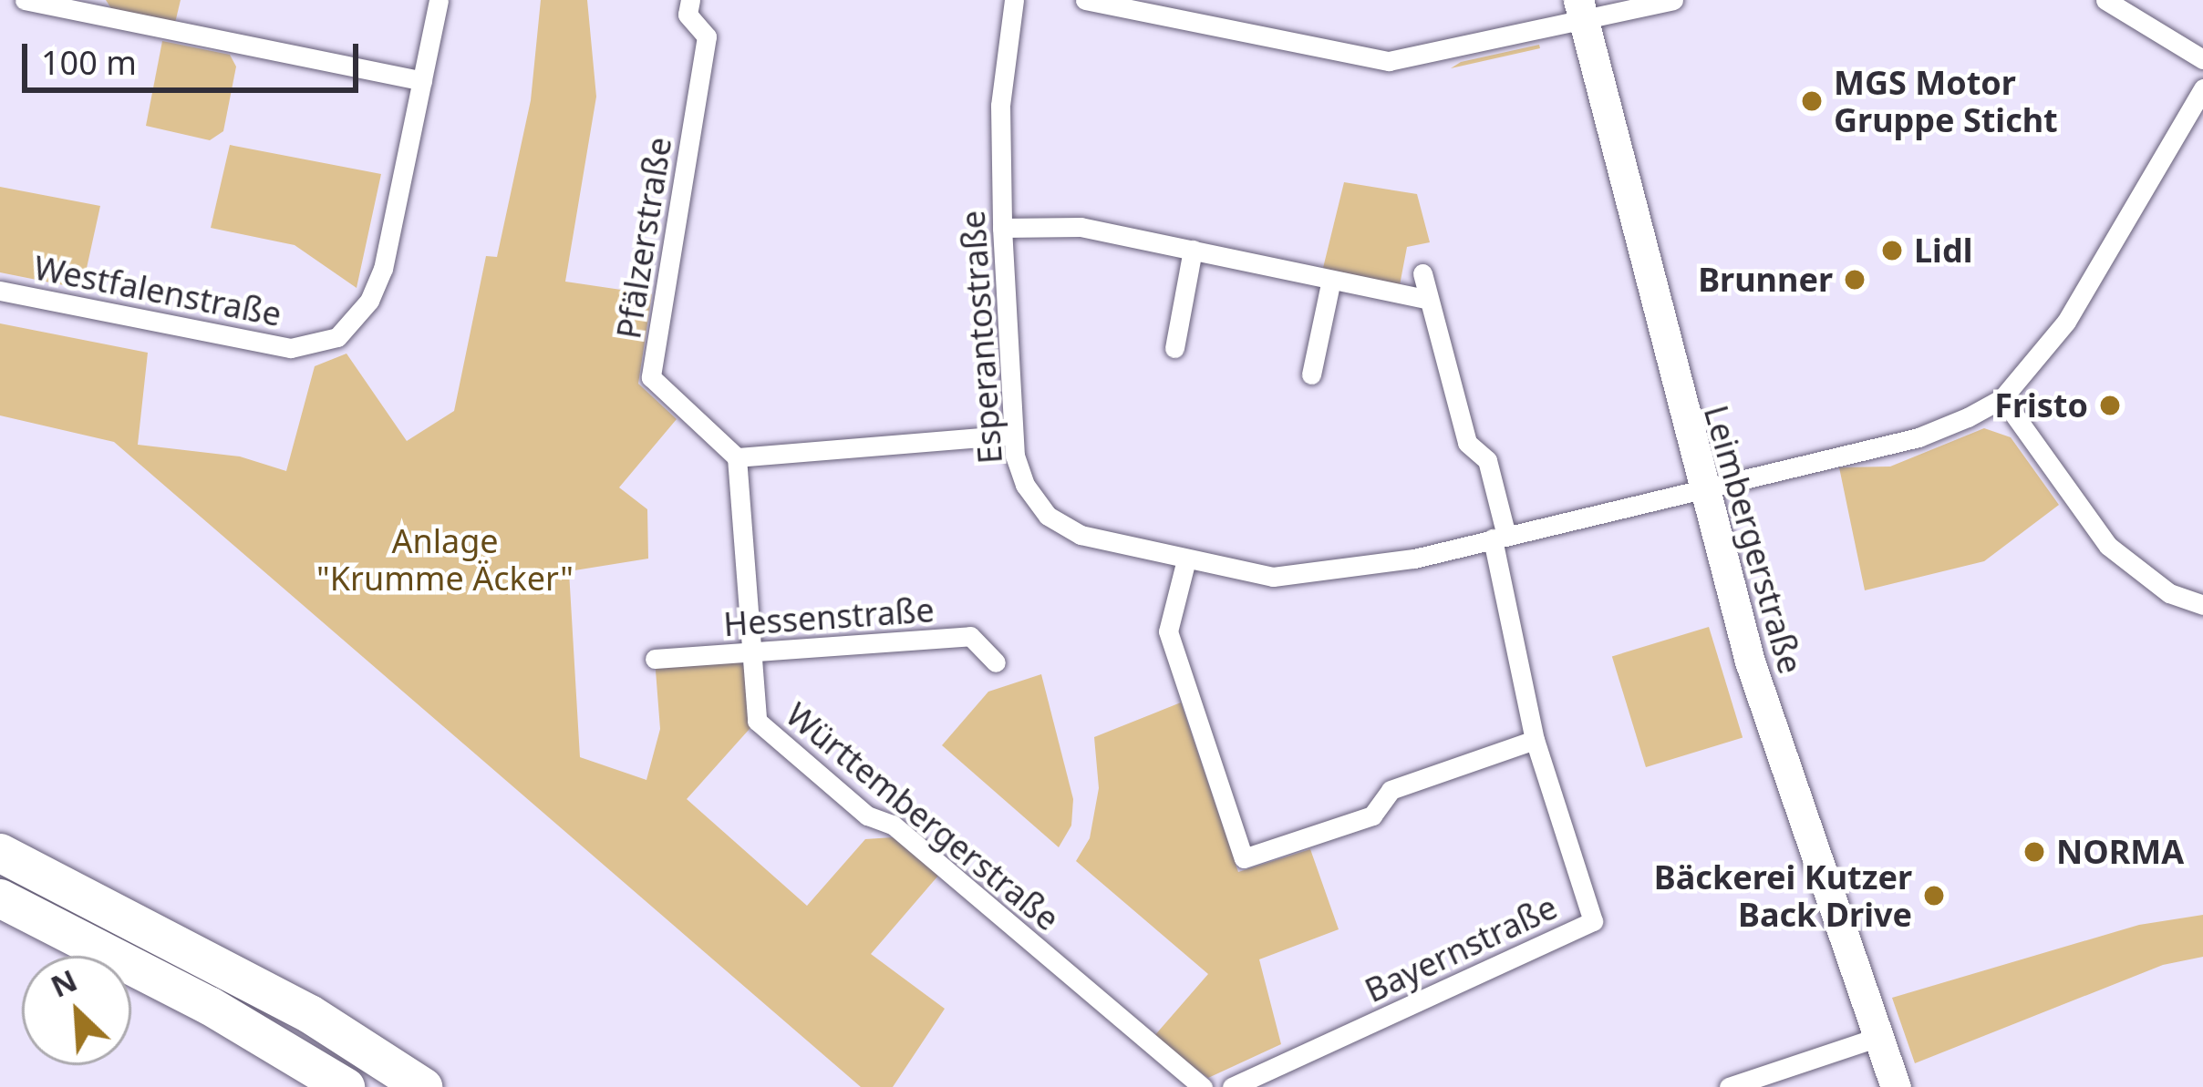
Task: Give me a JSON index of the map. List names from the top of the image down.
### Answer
{
  "streets": {
    "street": [
      "Pfälzerstraße",
      "Westfalenstraße",
      "Esperantostraße",
      "Leimbergerstraße",
      "Hessenstraße",
      "Württembergerstraße",
      "Bayernstraße"
    ]
  },
  "crossings": [
    ["Pfälzerstraße", "Württembergerstraße"],
    ["Esperantostraße", "Leimbergerstraße"],
    ["Esperantostraße", "Bayernstraße"],
    ["Hessenstraße", "Württembergerstraße"]
  ],
  "parks": ["Anlage \"Krumme Äcker\""],
  "places": [
    "MGS Motor Gruppe Sticht",
    "Lidl",
    "Brunner",
    "Fristo",
    "NORMA",
    "Bäckerei Kutzer Back Drive"
  ],
  "scale_bar": "100 m",
  "north": "top left"
}
